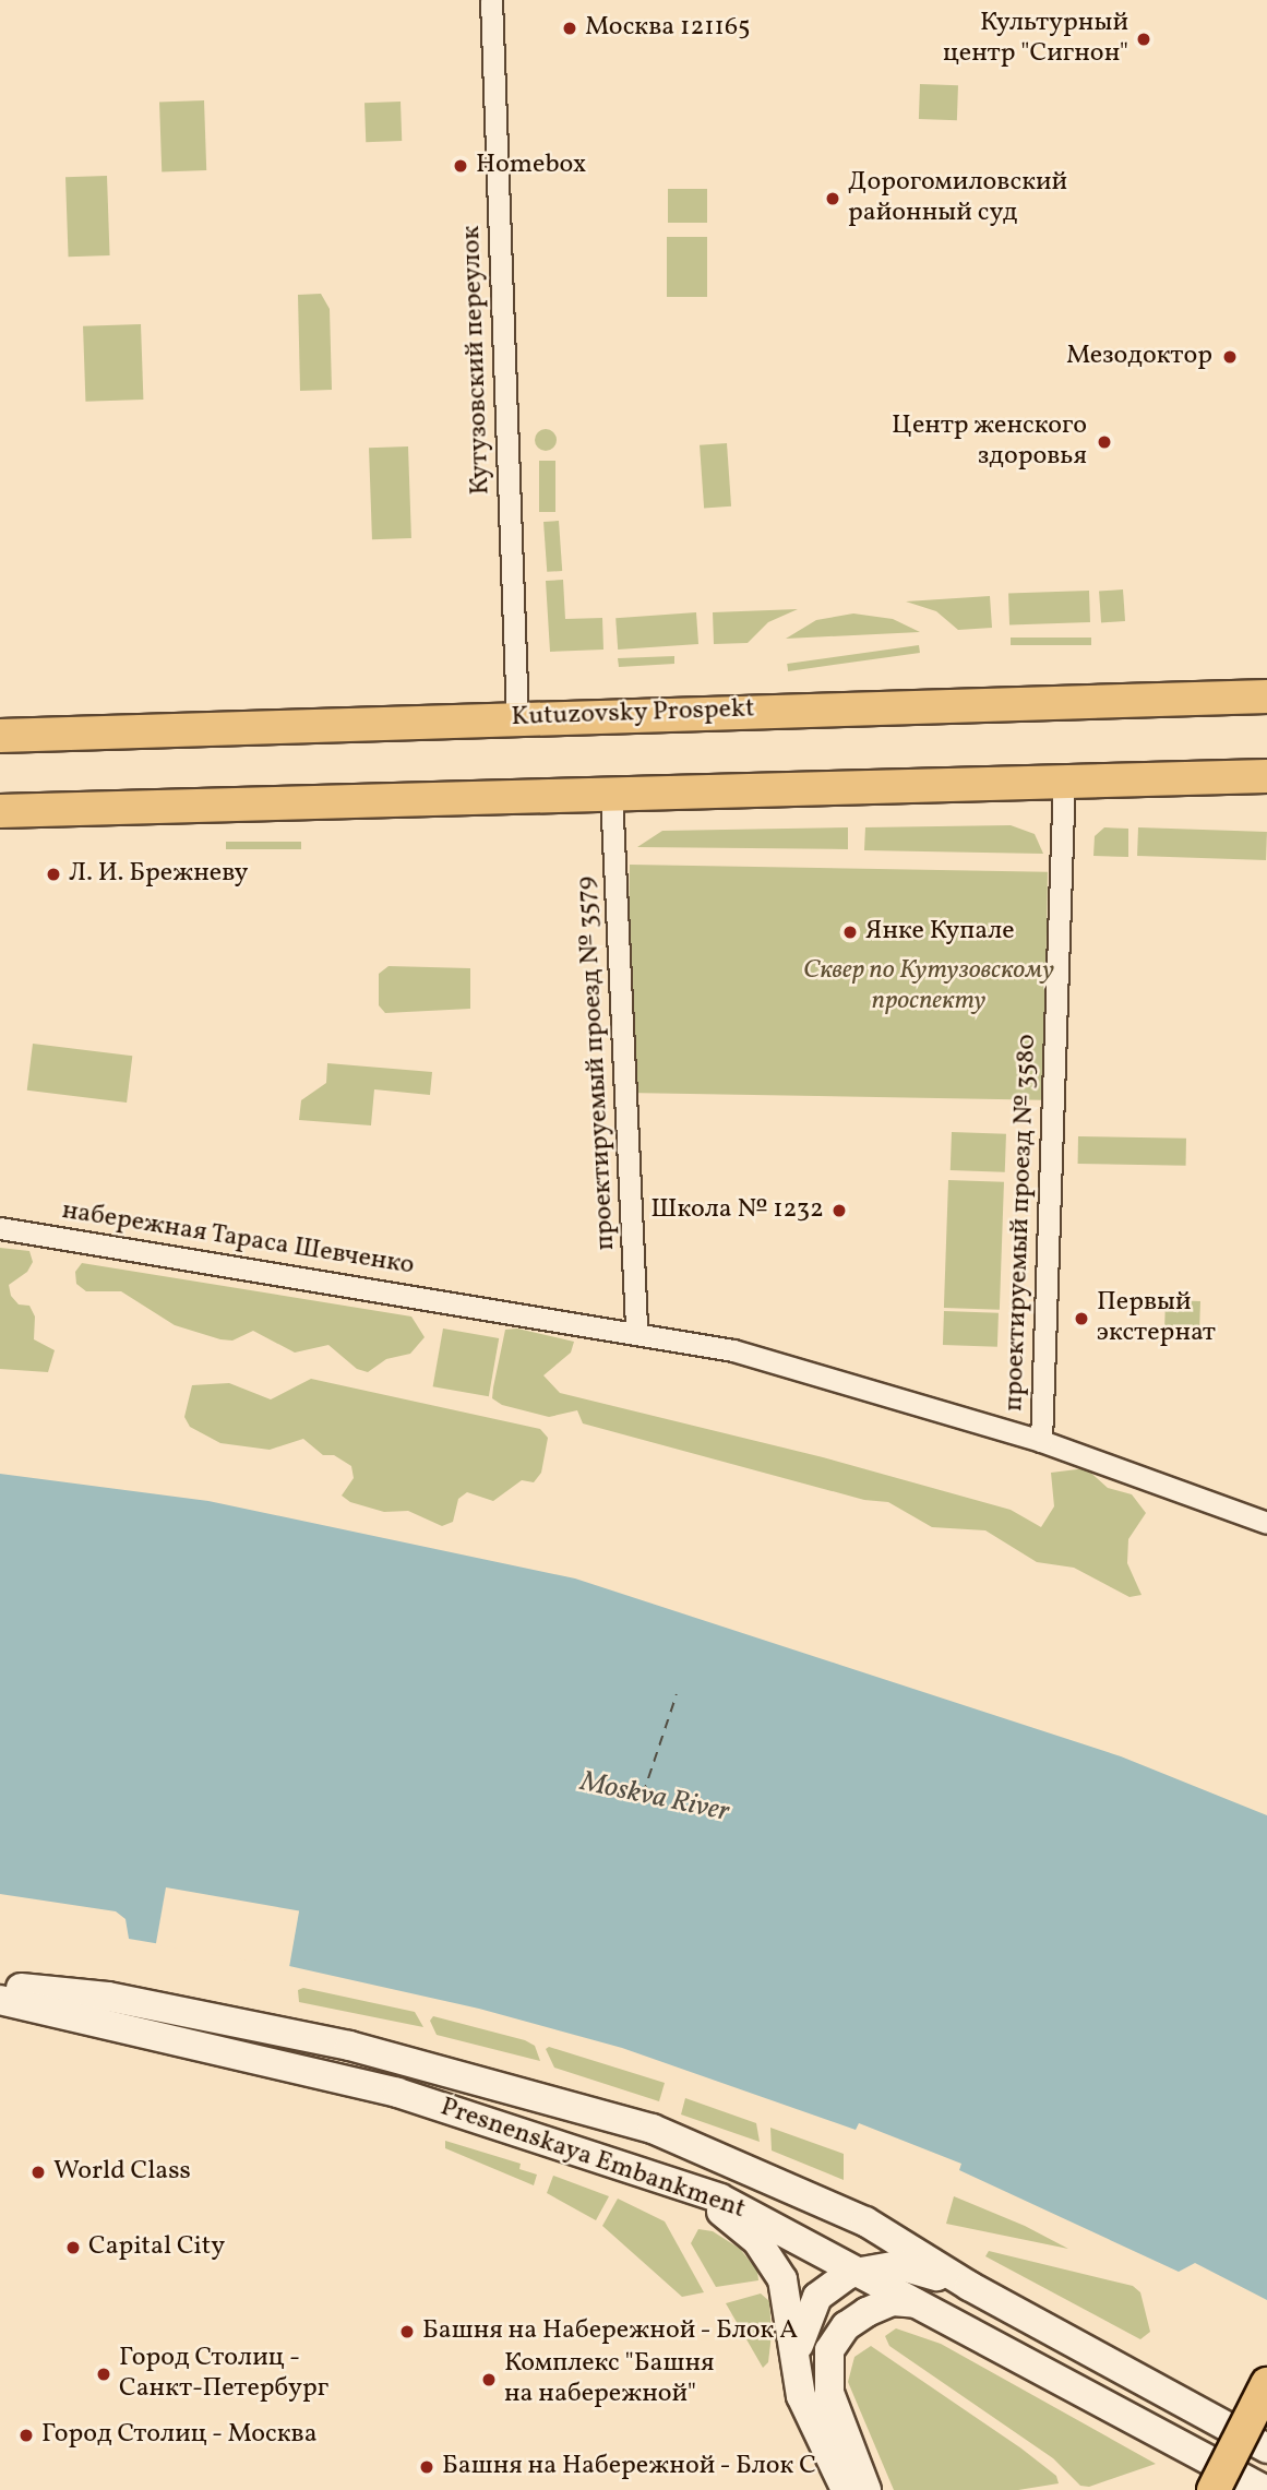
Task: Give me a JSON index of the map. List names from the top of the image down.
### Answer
{
  "streets": {
    "main road": ["Kutuzovsky Prospekt", "Presnenskaya Embankment"],
    "street": ["Кутузовский переулок", "проектируемый проезд № 3579", "проектируемый проезд № 3580"]
  },
  "crossings": [
    ["Кутузовский переулок", "Kutuzovsky Prospekt"]
  ],
  "water": ["Moskva River"],
  "parks": ["Сквер по Кутузовскому проспекту"],
  "places": [
    "Москва 121165",
    "Культурный центр \"Сигнон\"",
    "Homebox",
    "Дорогомиловский районный суд",
    "Мезодоктор",
    "Центр женского здоровья",
    "Л. И. Брежневу",
    "Янке Купале",
    "Школа № 1232",
    "Первый экстернат",
    "World Class",
    "Capital City",
    "Башня на Набережной - Блок А",
    "Город Столиц - Санкт-Петербург",
    "Комплекс \"Башня на набережной\"",
    "Город Столиц - Москва",
    "Башня на Набережной - Блок С"
  ]
}
